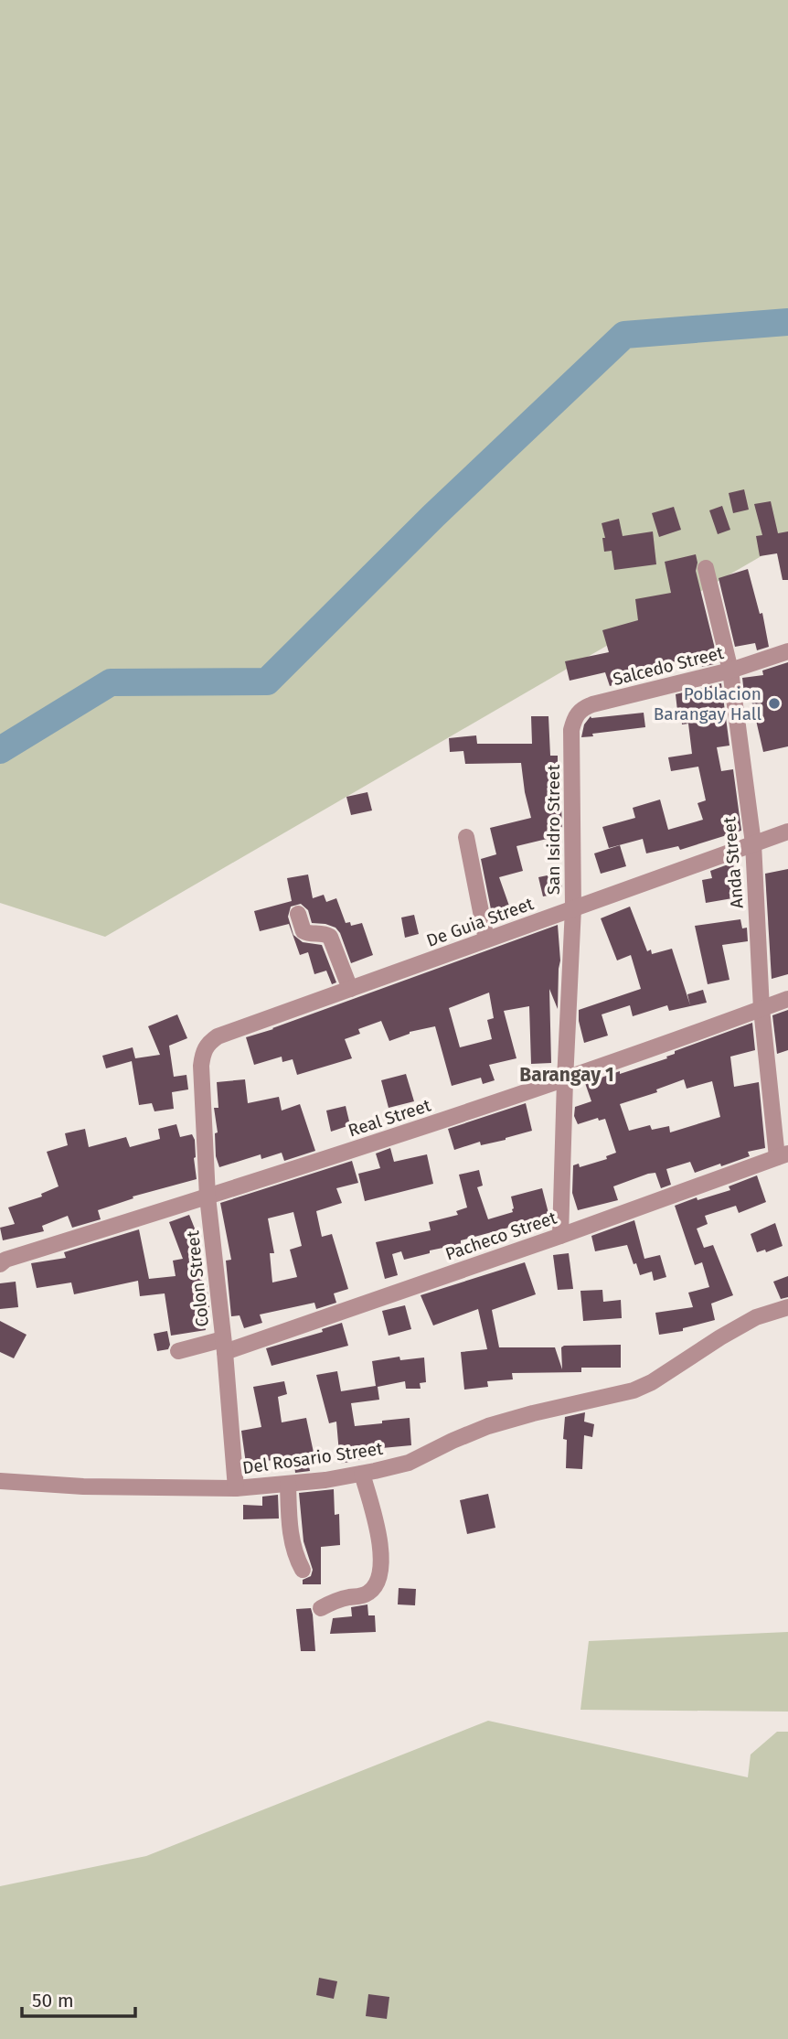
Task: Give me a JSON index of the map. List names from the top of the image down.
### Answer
{
  "streets": {
    "street": [
      "Salcedo Street",
      "San Isidro Street",
      "Anda Street",
      "De Guia Street",
      "Real Street",
      "Pacheco Street",
      "Colon Street",
      "Del Rosario Street"
    ]
  },
  "crossings": [
    ["Salcedo Street", "San Isidro Street"],
    ["Salcedo Street", "Anda Street"],
    ["San Isidro Street", "De Guia Street"],
    ["San Isidro Street", "Real Street"],
    ["San Isidro Street", "Pacheco Street"],
    ["Anda Street", "De Guia Street"],
    ["Anda Street", "Real Street"],
    ["Anda Street", "Pacheco Street"],
    ["De Guia Street", "Colon Street"],
    ["Real Street", "Colon Street"],
    ["Pacheco Street", "Colon Street"],
    ["Colon Street", "Del Rosario Street"]
  ],
  "districts": ["Barangay 1"],
  "places": ["Poblacion Barangay Hall"],
  "scale_bar": "50 m"
}
